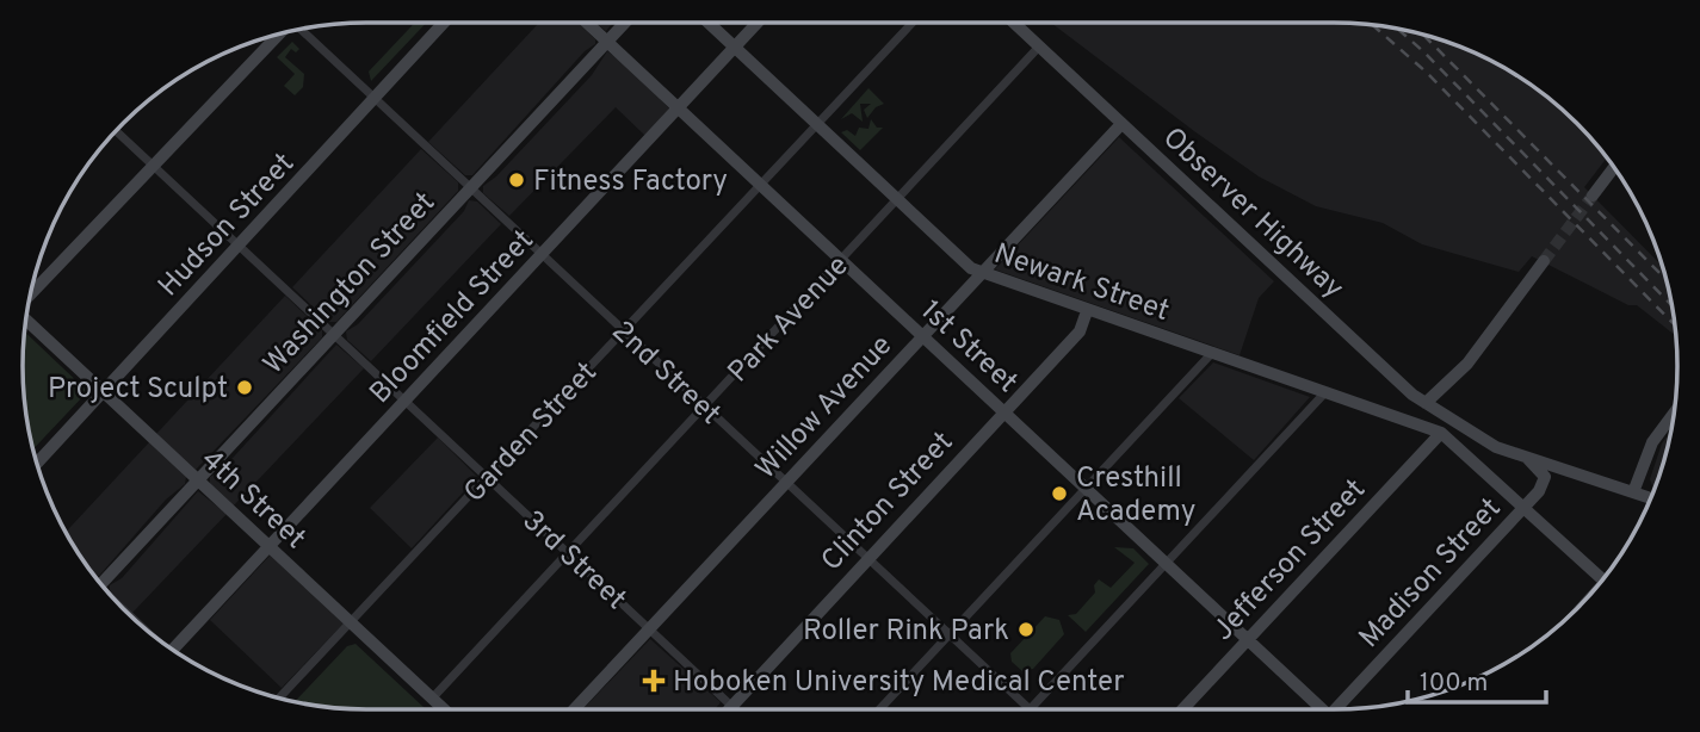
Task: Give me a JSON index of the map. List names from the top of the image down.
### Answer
{
  "streets": {
    "street": [
      "Observer Highway",
      "Hudson Street",
      "Newark Street",
      "Washington Street",
      "Bloomfield Street",
      "Park Avenue",
      "1st Street",
      "2nd Street",
      "Willow Avenue",
      "Garden Street",
      "4th Street",
      "Clinton Street",
      "3rd Street",
      "Jefferson Street",
      "Madison Street"
    ]
  },
  "crossings": [
    ["Observer Highway", "Park Avenue"],
    ["Observer Highway", "Willow Avenue"],
    ["Observer Highway", "Madison Street"],
    ["Hudson Street", "2nd Street"],
    ["Hudson Street", "4th Street"],
    ["Hudson Street", "3rd Street"],
    ["Newark Street", "Bloomfield Street"],
    ["Newark Street", "Park Avenue"],
    ["Newark Street", "Willow Avenue"],
    ["Newark Street", "Garden Street"],
    ["Newark Street", "Clinton Street"],
    ["Newark Street", "Jefferson Street"],
    ["Washington Street", "1st Street"],
    ["Washington Street", "2nd Street"],
    ["Washington Street", "4th Street"],
    ["Washington Street", "3rd Street"],
    ["Bloomfield Street", "1st Street"],
    ["Bloomfield Street", "2nd Street"],
    ["Bloomfield Street", "4th Street"],
    ["Bloomfield Street", "3rd Street"],
    ["Park Avenue", "1st Street"],
    ["Park Avenue", "2nd Street"],
    ["Park Avenue", "4th Street"],
    ["Park Avenue", "3rd Street"],
    ["1st Street", "Willow Avenue"],
    ["1st Street", "Garden Street"],
    ["1st Street", "Clinton Street"],
    ["1st Street", "Jefferson Street"],
    ["2nd Street", "Willow Avenue"],
    ["2nd Street", "Garden Street"],
    ["2nd Street", "Clinton Street"],
    ["Willow Avenue", "3rd Street"],
    ["Garden Street", "4th Street"],
    ["Garden Street", "3rd Street"],
    ["Clinton Street", "3rd Street"]
  ],
  "places": {
    "other": [
      "Fitness Factory",
      "Project Sculpt",
      "Cresthill Academy",
      "Roller Rink Park"
    ],
    "health": ["Hoboken University Medical Center"]
  },
  "scale_bar": "100 m"
}
